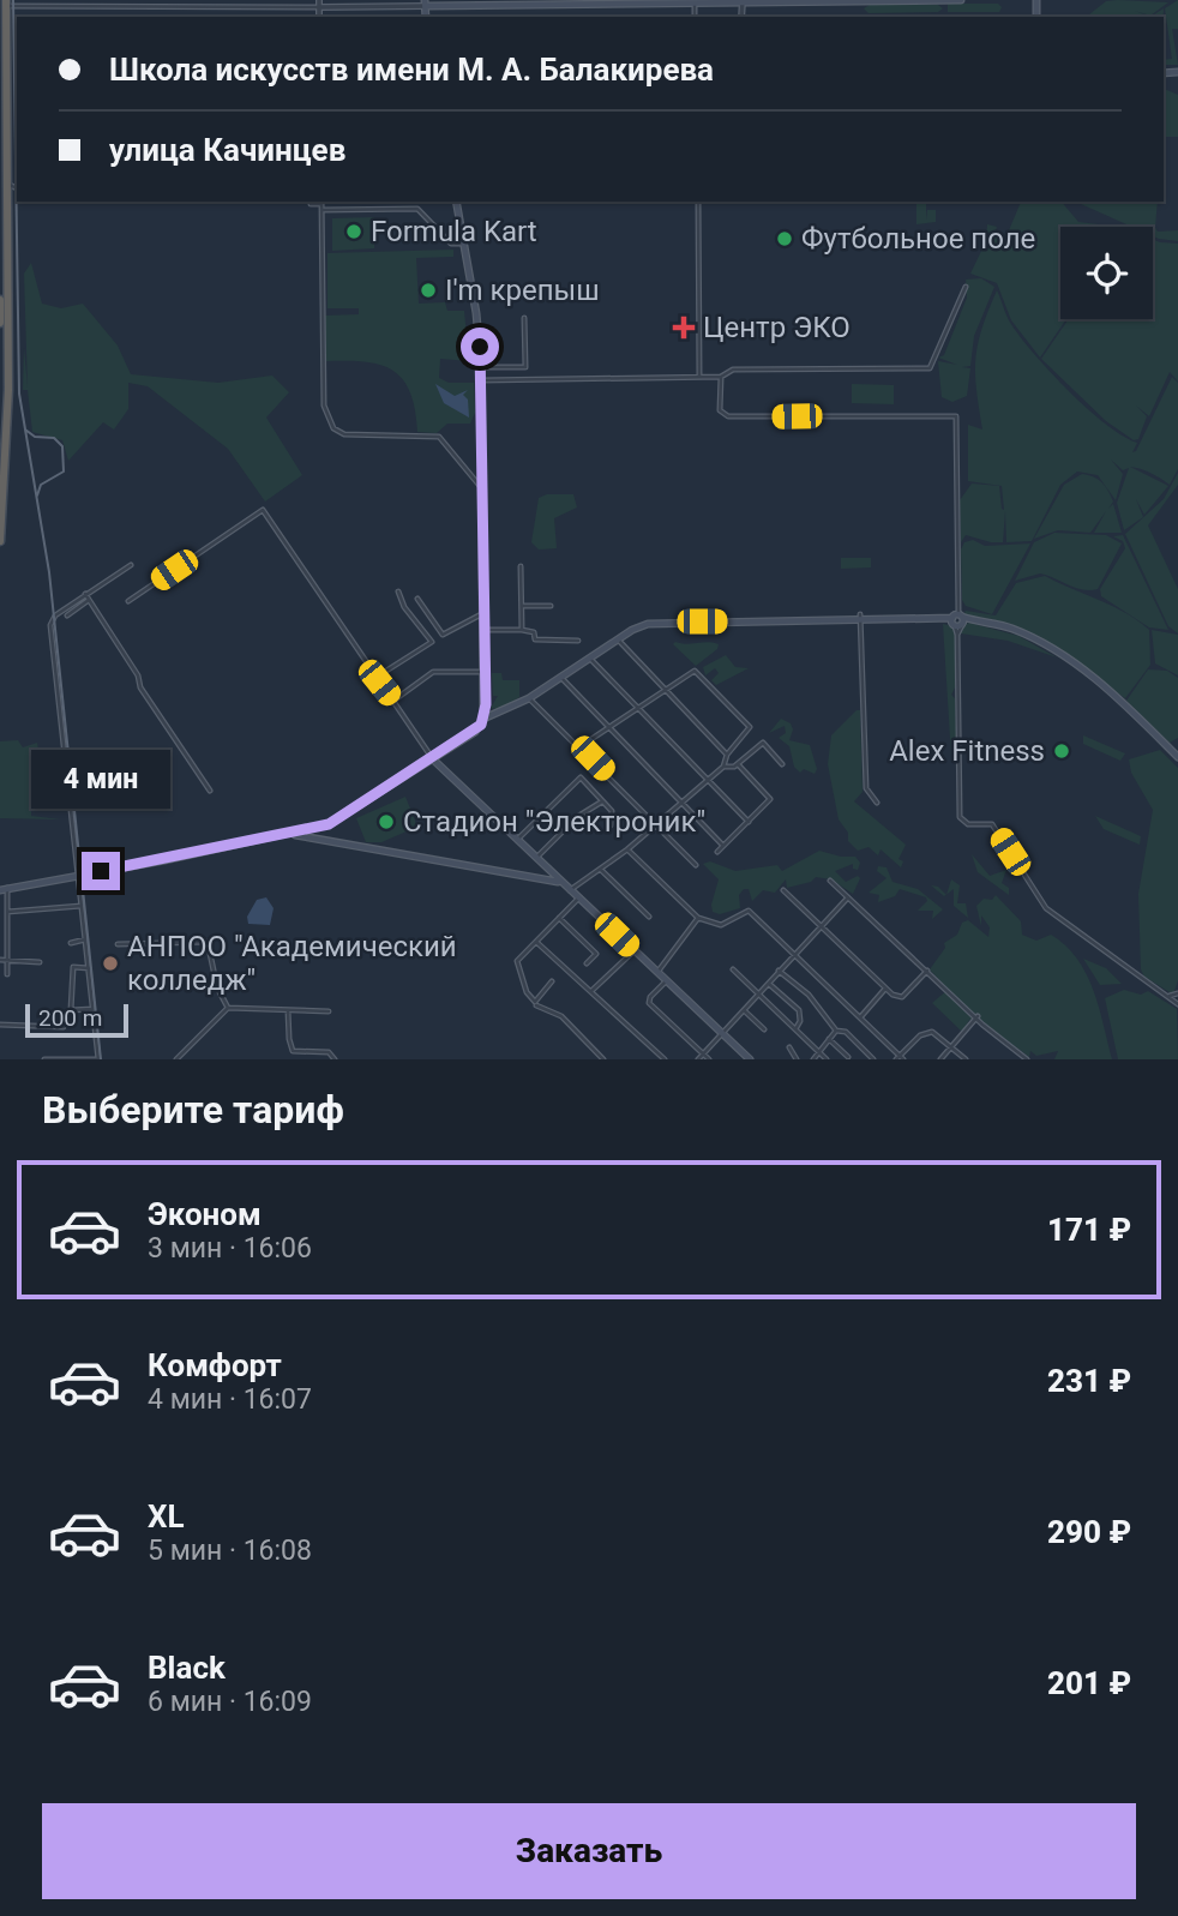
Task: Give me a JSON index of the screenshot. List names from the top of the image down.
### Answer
{
  "places": {
    "other": [
      "Formula Kart",
      "Футбольное поле",
      "I'm крепыш",
      "Alex Fitness",
      "Стадион \"Электроник\"",
      "АНПОО \"Академический колледж\""
    ],
    "health": ["Центр ЭКО"]
  },
  "scale_bar": "200 m",
  "page": {
    "banner": ["Школа искусств имени М. А. Балакирева", "улица Качинцев"],
    "bubble": "4 мин",
    "scale": "200 m",
    "heading": "Выберите тариф",
    "list": [
      {
        "name": "Эконом",
        "note": "3 мин · 16:06",
        "value": "171 ₽"
      },
      {
        "name": "Комфорт",
        "note": "4 мин · 16:07",
        "value": "231 ₽"
      },
      {
        "name": "XL",
        "note": "5 мин · 16:08",
        "value": "290 ₽"
      },
      {
        "name": "Black",
        "note": "6 мин · 16:09",
        "value": "201 ₽"
      }
    ],
    "buttons": "Заказать"
  }
}
